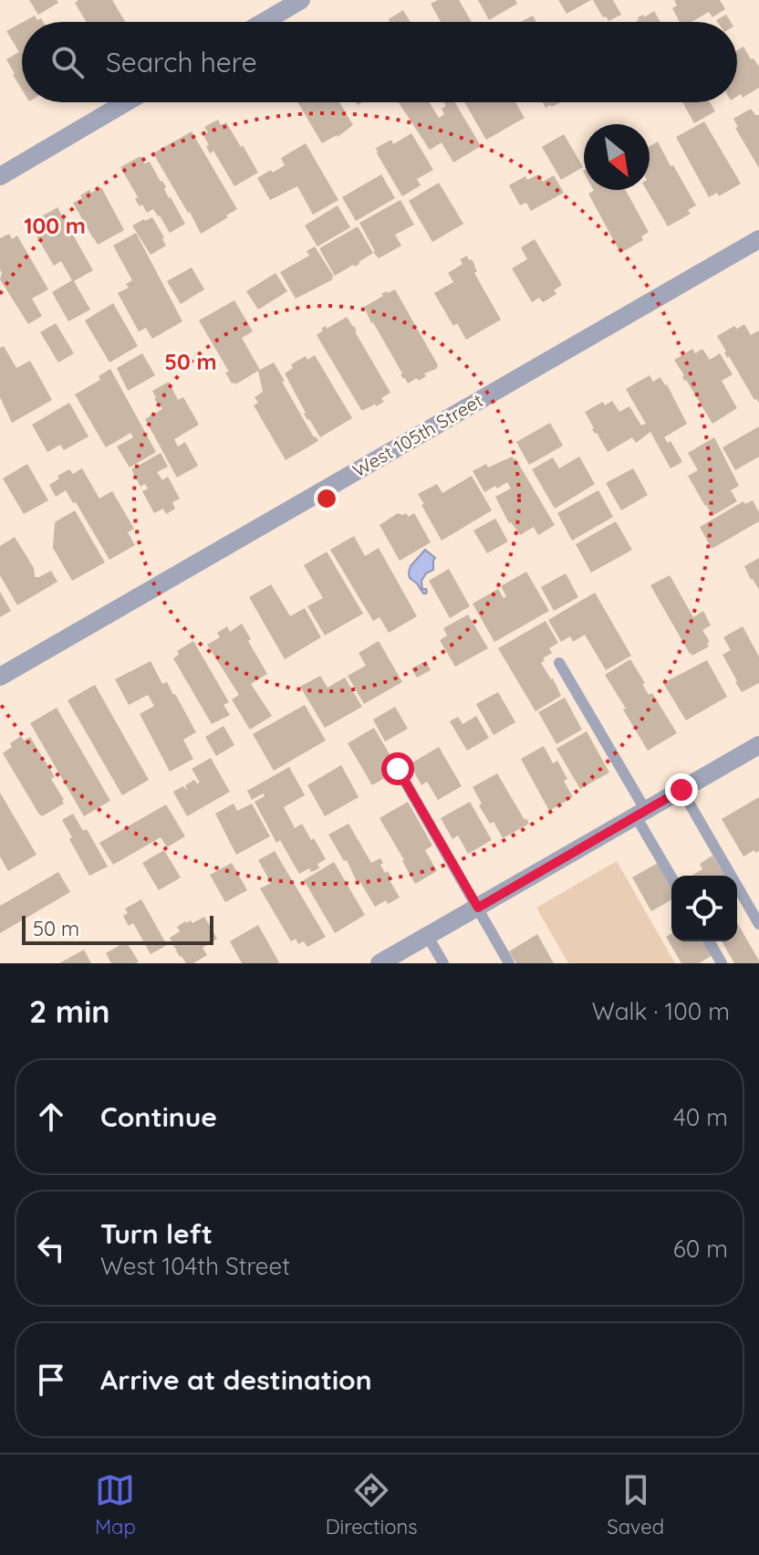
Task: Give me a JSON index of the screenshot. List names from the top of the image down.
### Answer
{
  "streets": {
    "street": ["West 105th Street"]
  },
  "scale_bar": "50 m",
  "north": "bottom right",
  "page": {
    "search": "Search here",
    "scale": "50 m",
    "heading": ["2 min", "Walk · 100 m"],
    "list": [
      ["Continue", "40 m"],
      ["Turn left", "West 104th Street", "60 m"],
      "Arrive at destination"
    ],
    "nav": ["Map", "Directions", "Saved"]
  },
  "rings": ["100 m", "50 m"]
}
